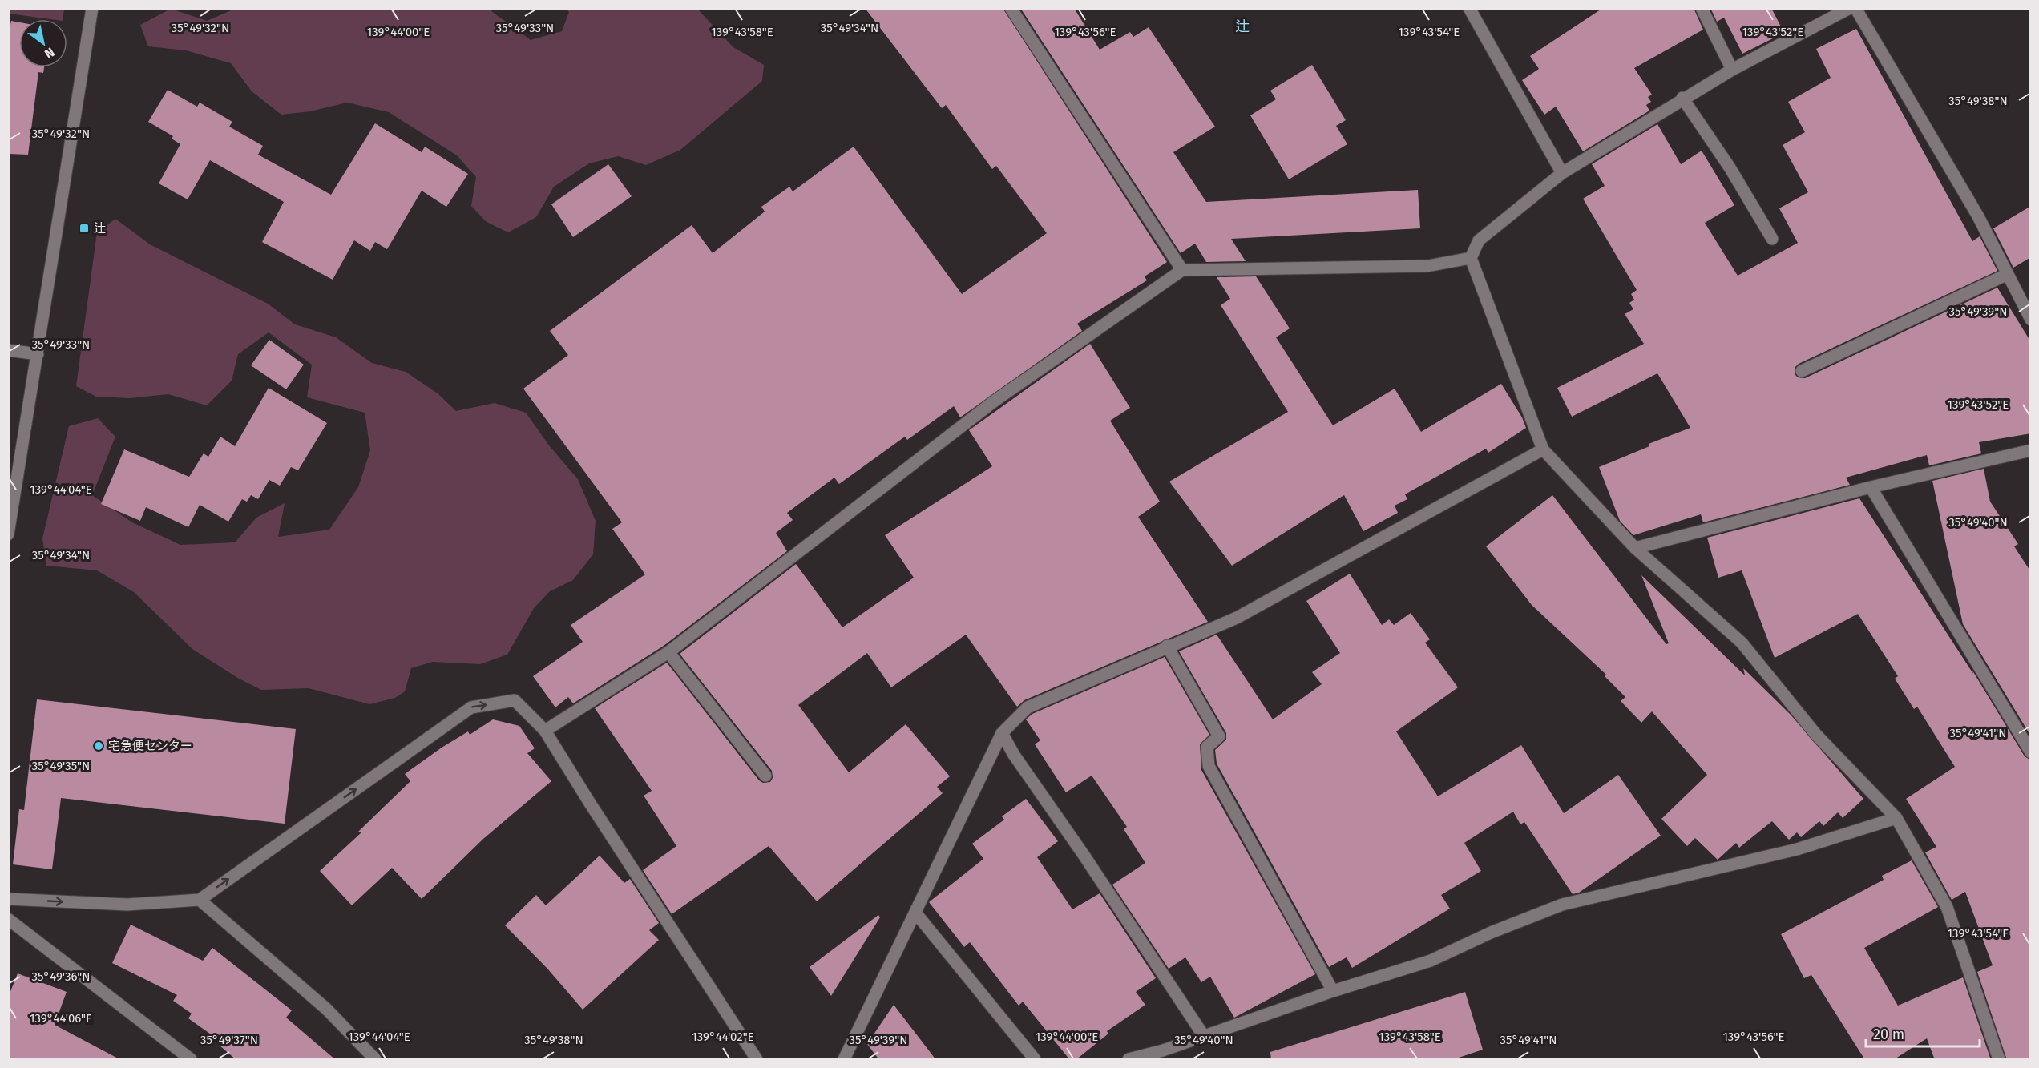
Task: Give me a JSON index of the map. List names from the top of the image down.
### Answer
{
  "districts": ["辻"],
  "places": {
    "transit": ["辻"],
    "other": ["宅急便センター"]
  },
  "scale_bar": "20 m",
  "north": "bottom right",
  "coordinates": [
    "35°49'32\"N",
    "35°49'33\"N",
    "35°49'34\"N",
    "139°44'00\"E",
    "139°43'58\"E",
    "139°43'56\"E",
    "139°43'54\"E",
    "139°43'52\"E",
    "35°49'38\"N",
    "35°49'39\"N",
    "139°44'04\"E",
    "35°49'40\"N",
    "35°49'41\"N",
    "35°49'35\"N",
    "35°49'36\"N",
    "139°44'06\"E",
    "139°44'02\"E",
    "35°49'37\"N"
  ]
}
